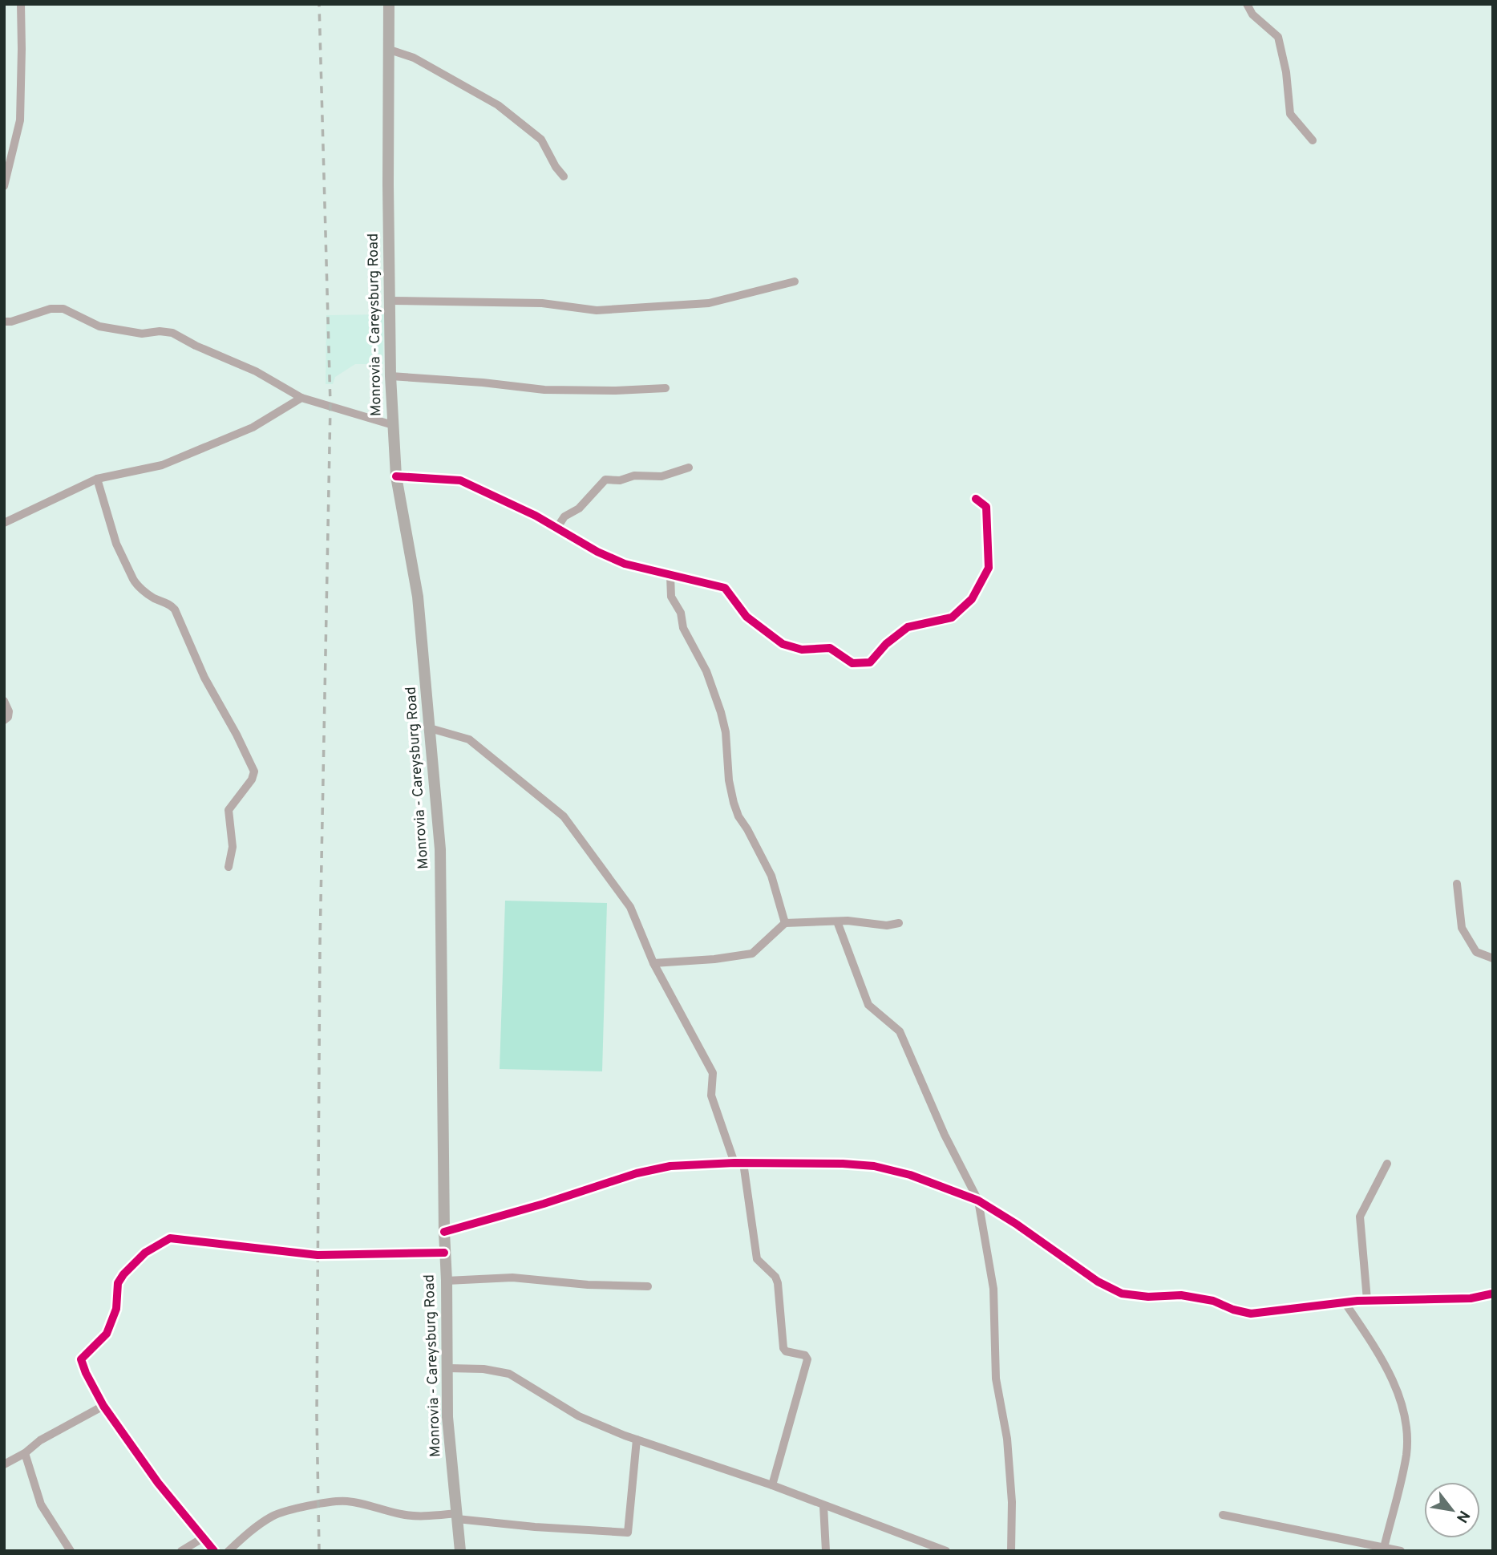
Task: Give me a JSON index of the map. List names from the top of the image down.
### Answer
{
  "streets": {
    "main road": ["Monrovia - Careysburg Road"]
  },
  "north": "bottom right"
}
